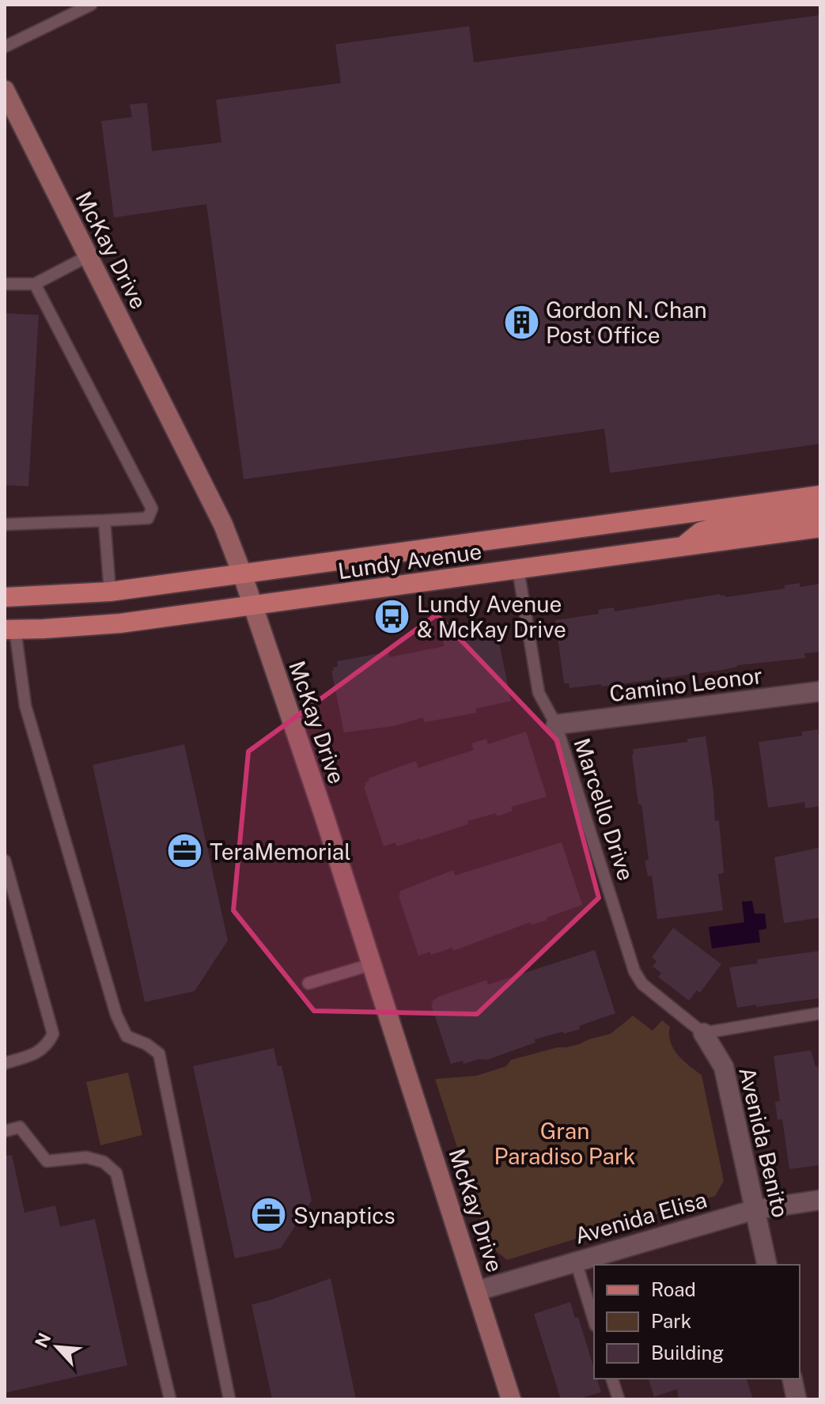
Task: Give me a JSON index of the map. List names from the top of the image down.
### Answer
{
  "streets": {
    "main road": ["Lundy Avenue"],
    "street": [
      "McKay Drive",
      "Camino Leonor",
      "Avenida Benito",
      "Avenida Elisa"
    ],
    "lane": ["Marcello Drive"]
  },
  "crossings": [
    ["McKay Drive", "Lundy Avenue"],
    ["McKay Drive", "Avenida Elisa"],
    ["Lundy Avenue", "Marcello Drive"],
    ["Camino Leonor", "Marcello Drive"],
    ["Marcello Drive", "Avenida Benito"],
    ["Avenida Benito", "Avenida Elisa"]
  ],
  "parks": ["Gran Paradiso Park"],
  "places": {
    "building": ["Gordon N. Chan Post Office"],
    "bus stop": ["Lundy Avenue & McKay Drive"],
    "office": ["TeraMemorial", "Synaptics"]
  },
  "legend": ["Road", "Park", "Building"],
  "north": "top left"
}
